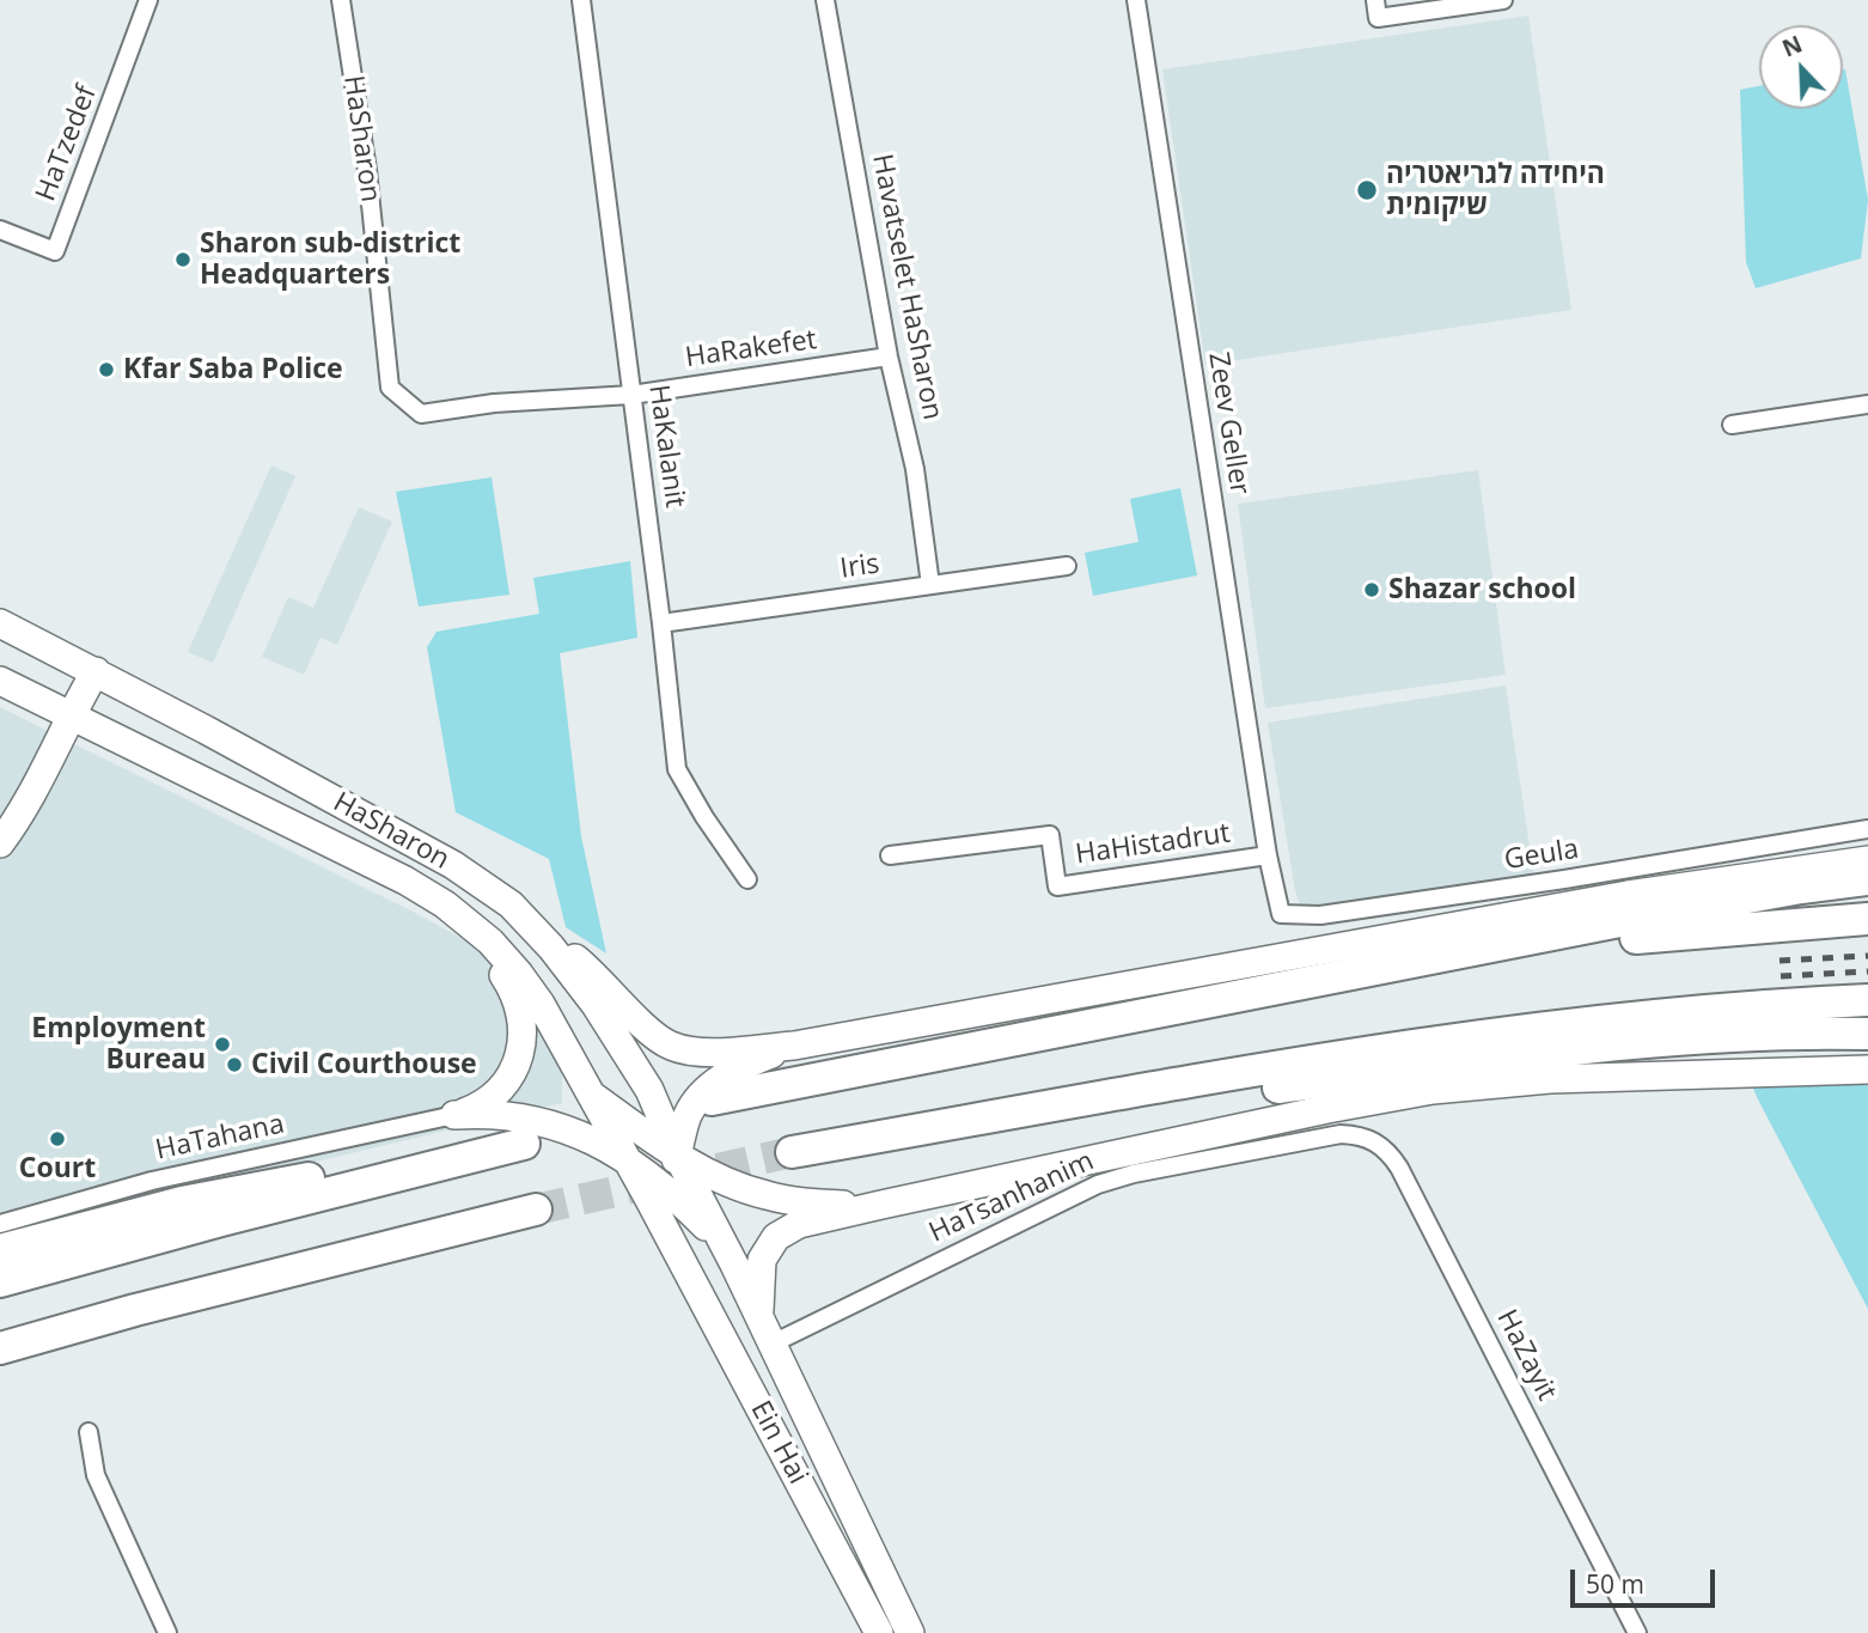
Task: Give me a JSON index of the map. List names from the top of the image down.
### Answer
{
  "streets": {
    "main road": ["HaSharon", "Ein Hai"],
    "street": [
      "HaTzedef",
      "Havatselet HaSharon",
      "HaRakefet",
      "Zeev Geller",
      "HaKalanit",
      "Iris",
      "HaHistadrut",
      "Geula",
      "HaTahana",
      "HaTsanhanim",
      "HaZayit"
    ]
  },
  "crossings": [
    ["HaSharon", "HaRakefet"],
    ["HaSharon", "Ein Hai"],
    ["Havatselet HaSharon", "HaRakefet"],
    ["Havatselet HaSharon", "Iris"],
    ["HaRakefet", "HaKalanit"],
    ["Zeev Geller", "HaHistadrut"],
    ["Zeev Geller", "Geula"],
    ["HaKalanit", "Iris"],
    ["HaHistadrut", "Geula"],
    ["HaTsanhanim", "HaZayit"],
    ["HaTsanhanim", "Ein Hai"]
  ],
  "places": [
    "היחידה לגריאטריה שיקומית",
    "Sharon sub-district Headquarters",
    "Kfar Saba Police",
    "Shazar school",
    "Employment Bureau",
    "Civil Courthouse",
    "Court"
  ],
  "scale_bar": "50 m",
  "north": "top left"
}
